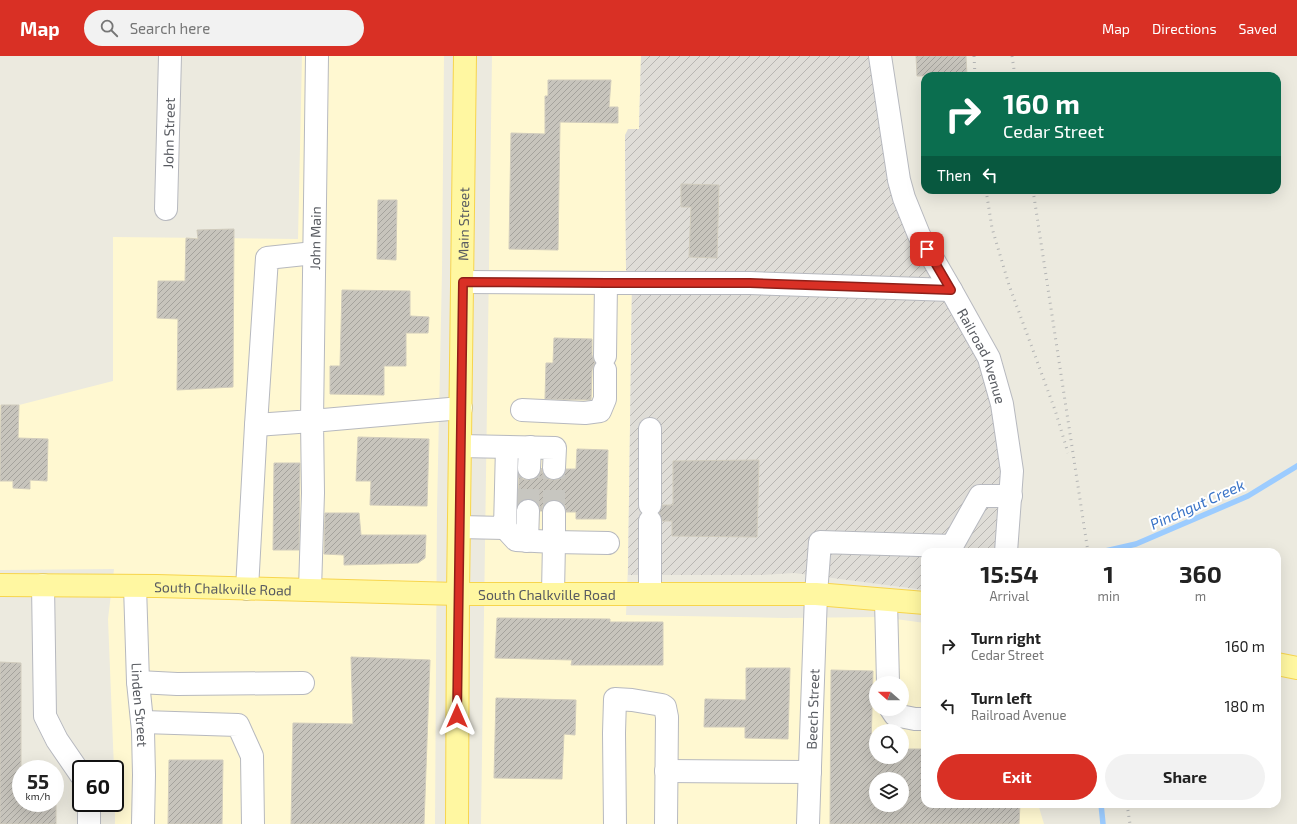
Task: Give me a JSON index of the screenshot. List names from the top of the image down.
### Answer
{
  "streets": {
    "main road": ["Main Street", "South Chalkville Road"],
    "street": [
      "John Street",
      "John Main",
      "Railroad Avenue",
      "Linden Street",
      "Beech Street"
    ]
  },
  "crossings": [
    ["Main Street", "South Chalkville Road"],
    ["John Main", "South Chalkville Road"],
    ["Railroad Avenue", "Beech Street"],
    ["South Chalkville Road", "Linden Street"],
    ["South Chalkville Road", "Beech Street"]
  ],
  "water": ["Pinchgut Creek"],
  "north": "left",
  "page": {
    "header": "Map",
    "search": "Search here",
    "nav": ["Map", "Directions", "Saved"],
    "turn": ["160 m", "Cedar Street"],
    "then": "Then",
    "eta": [
      "15:54",
      "Arrival",
      "1",
      "min",
      "360",
      "m"
    ],
    "list": [
      {
        "name": "Turn right",
        "note": "Cedar Street",
        "value": "160 m"
      },
      {
        "name": "Turn left",
        "note": "Railroad Avenue",
        "value": "180 m"
      }
    ],
    "buttons": ["Exit", "Share"],
    "speed": "55 km/h",
    "limit": "60"
  }
}
